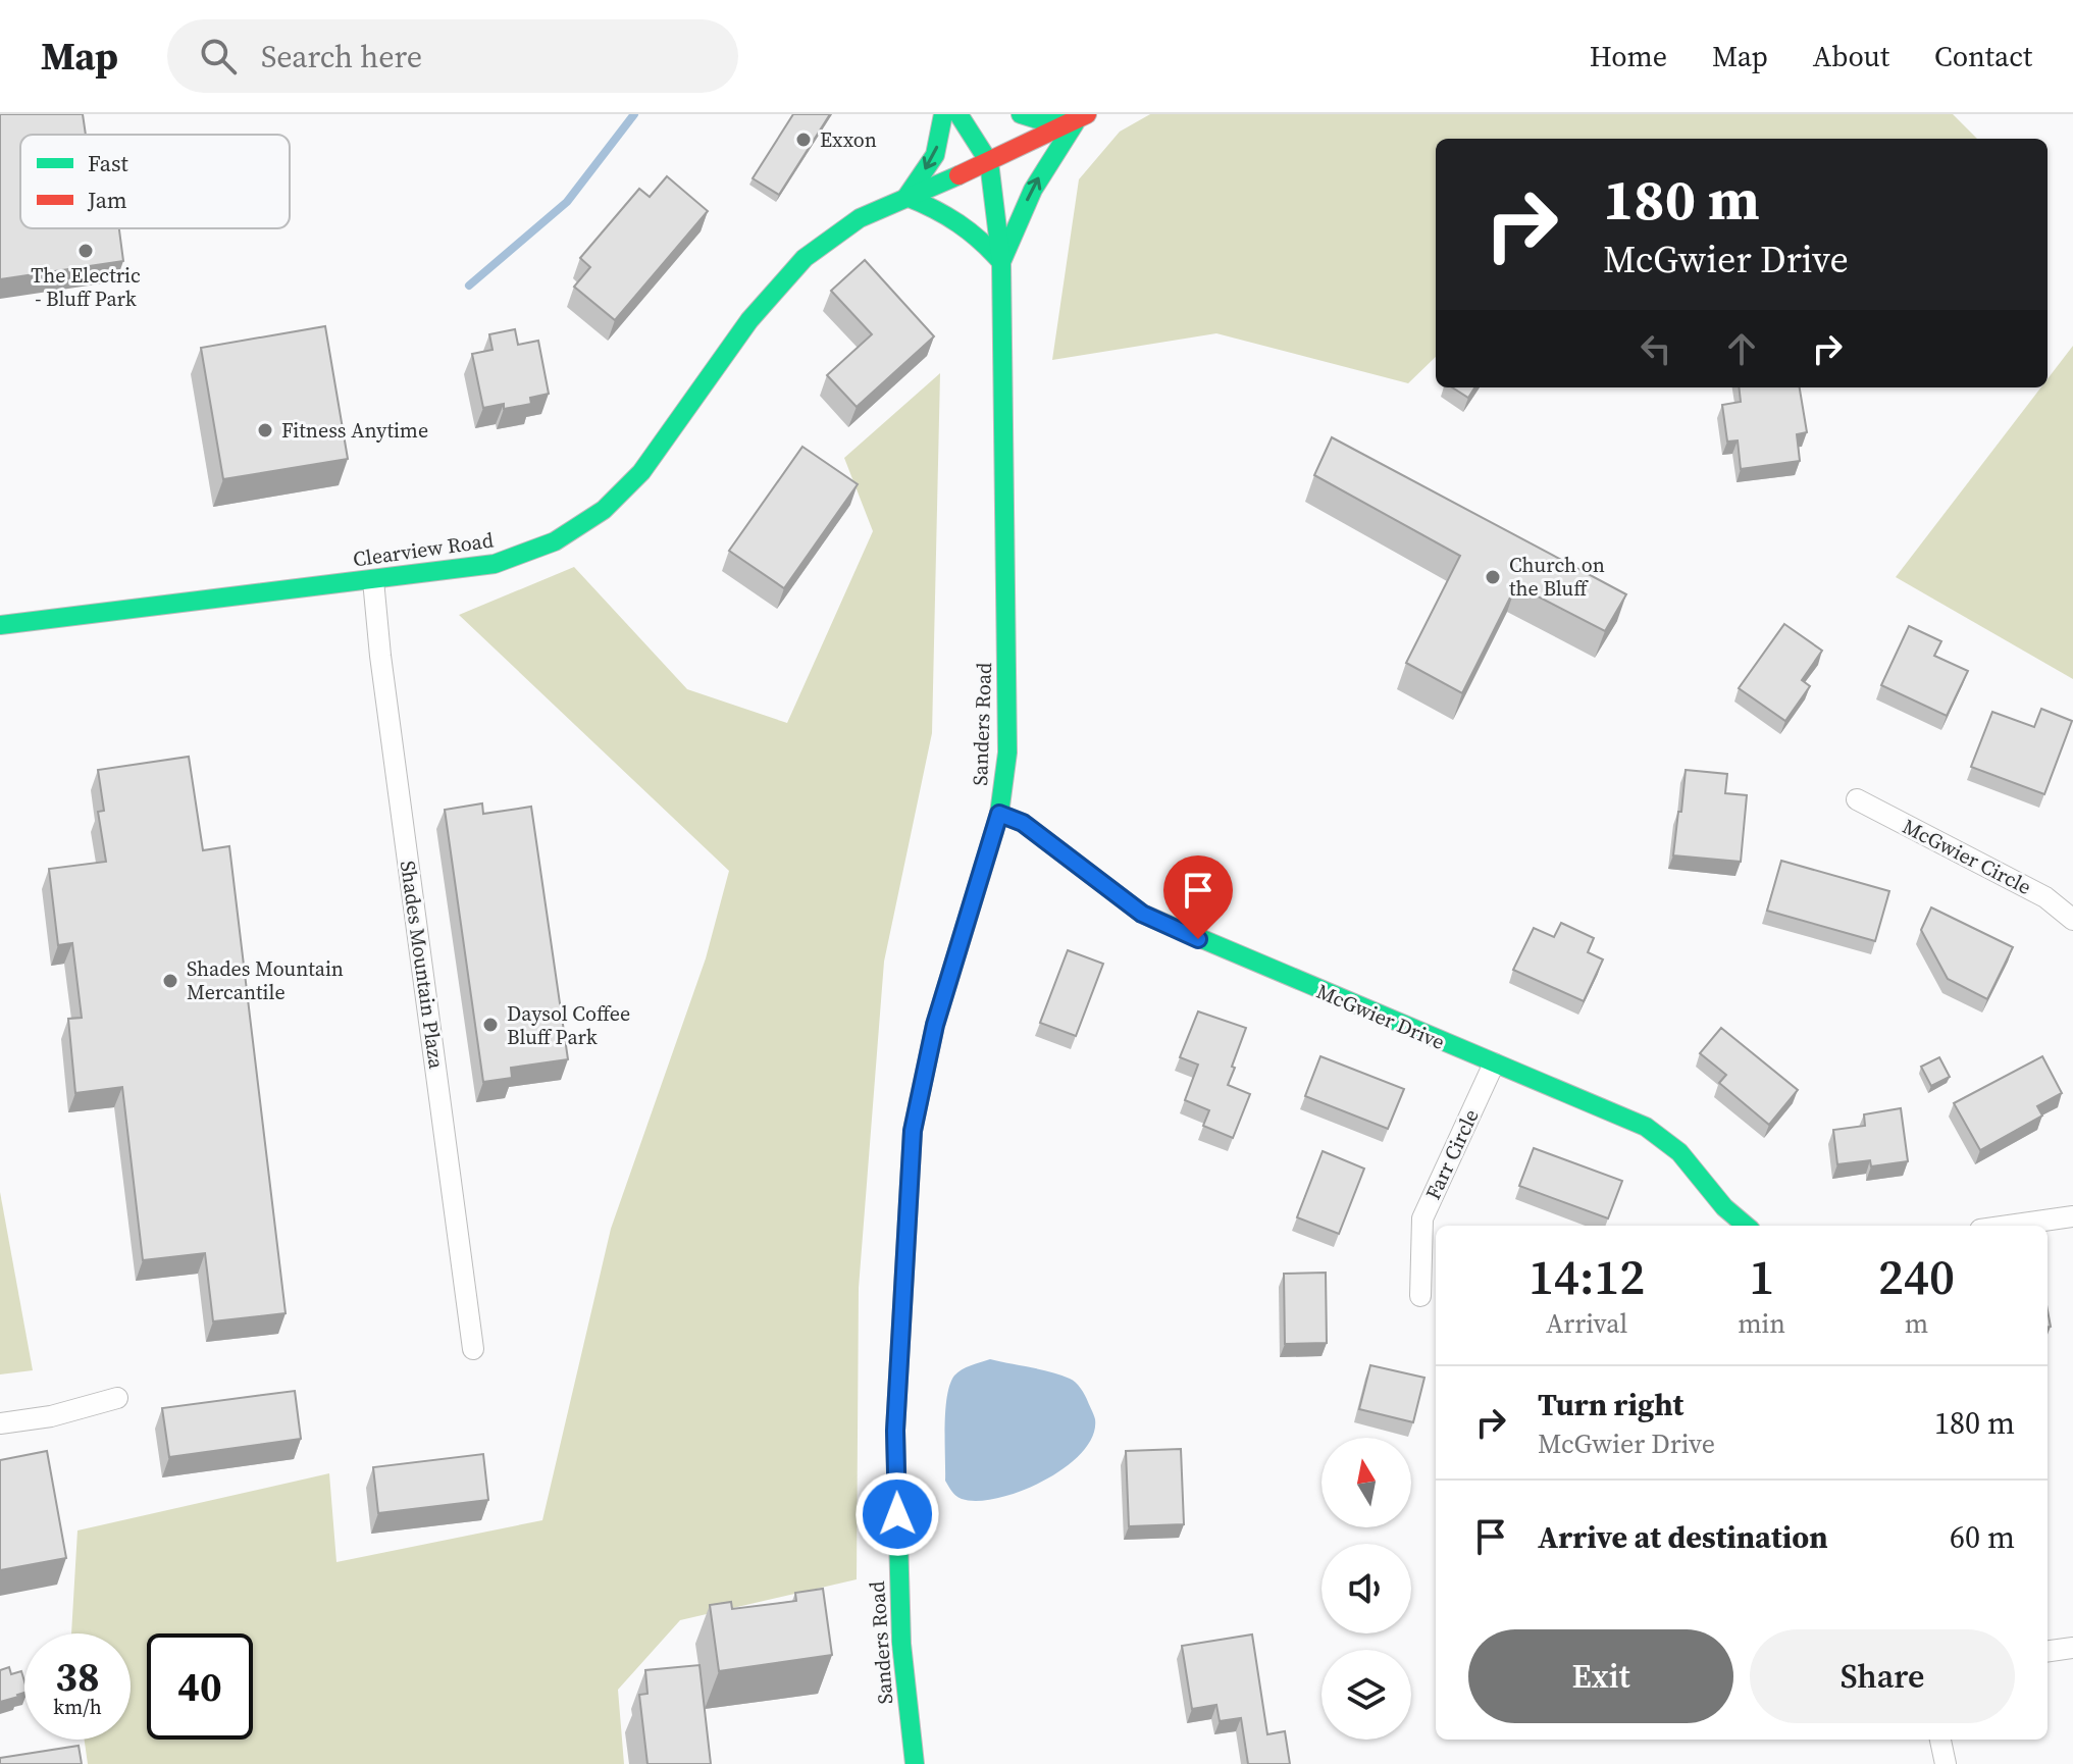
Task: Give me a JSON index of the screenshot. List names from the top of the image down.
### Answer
{
  "streets": {
    "street": [
      "Clearview Road",
      "Sanders Road",
      "McGwier Circle",
      "Shades Mountain Plaza",
      "McGwier Drive",
      "Farr Circle"
    ]
  },
  "crossings": [
    ["Clearview Road", "Sanders Road"],
    ["Clearview Road", "Shades Mountain Plaza"],
    ["Sanders Road", "McGwier Drive"],
    ["McGwier Drive", "Farr Circle"]
  ],
  "places": [
    "Exxon",
    "The Electric - Bluff Park",
    "Fitness Anytime",
    "Church on the Bluff",
    "Shades Mountain Mercantile",
    "Daysol Coffee Bluff Park"
  ],
  "legend": ["Fast", "Jam"],
  "north": "top",
  "page": {
    "header": "Map",
    "search": "Search here",
    "nav": [
      "Home",
      "Map",
      "About",
      "Contact"
    ],
    "turn": ["180 m", "McGwier Drive"],
    "eta": [
      "14:12",
      "Arrival",
      "1",
      "min",
      "240",
      "m"
    ],
    "list": [
      {
        "name": "Turn right",
        "note": "McGwier Drive",
        "value": "180 m"
      },
      {
        "name": "Arrive at destination",
        "value": "60 m"
      }
    ],
    "buttons": ["Exit", "Share"],
    "speed": "38 km/h",
    "limit": "40"
  }
}
